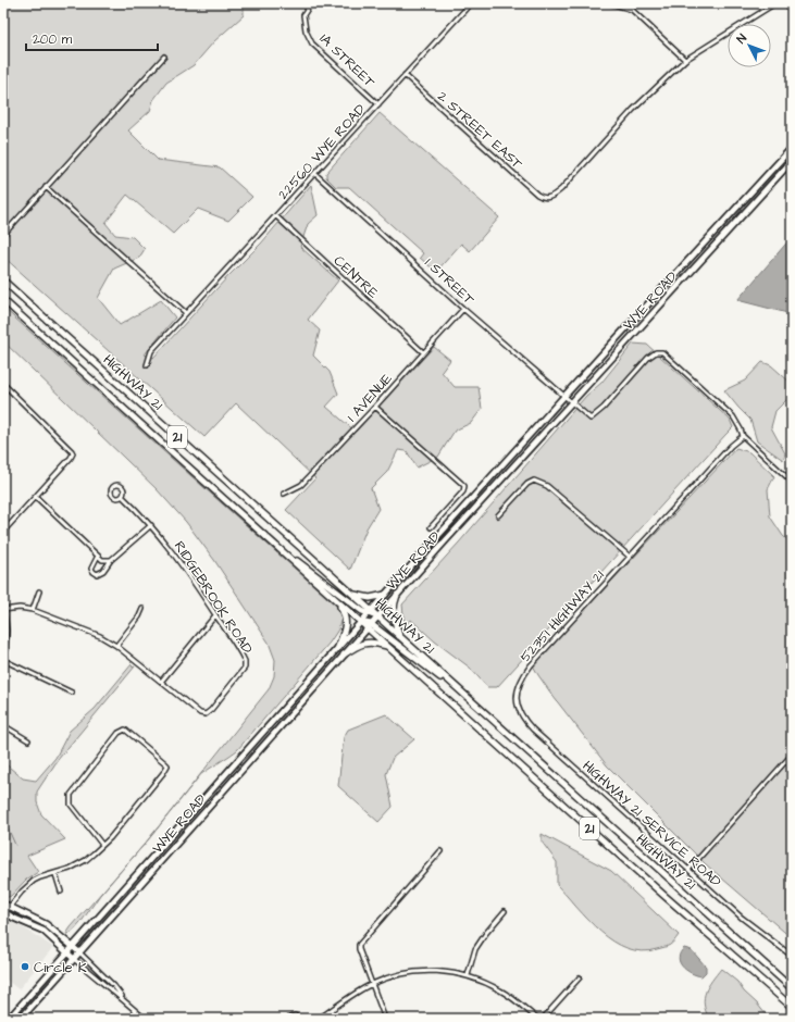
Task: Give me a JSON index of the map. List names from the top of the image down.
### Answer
{
  "streets": {
    "main road": ["WYE ROAD", "HIGHWAY 21", "21"],
    "street": [
      "1A STREET",
      "2 STREET EAST",
      "22560 WYE ROAD",
      "CENTRE",
      "1 STREET",
      "1 AVENUE",
      "RIDGEBROOK ROAD",
      "52351 HIGHWAY 21",
      "HIGHWAY 21 SERVICE ROAD"
    ]
  },
  "crossings": [
    ["1A STREET", "22560 WYE ROAD"],
    ["2 STREET EAST", "22560 WYE ROAD"],
    ["22560 WYE ROAD", "CENTRE"],
    ["22560 WYE ROAD", "1 STREET"],
    ["CENTRE", "1 AVENUE"],
    ["1 STREET", "WYE ROAD"],
    ["1 STREET", "1 AVENUE"],
    ["1 STREET", "52351 HIGHWAY 21"],
    ["WYE ROAD", "HIGHWAY 21"],
    ["52351 HIGHWAY 21", "HIGHWAY 21 SERVICE ROAD"]
  ],
  "places": ["Circle K"],
  "scale_bar": "200 m",
  "north": "top left"
}
